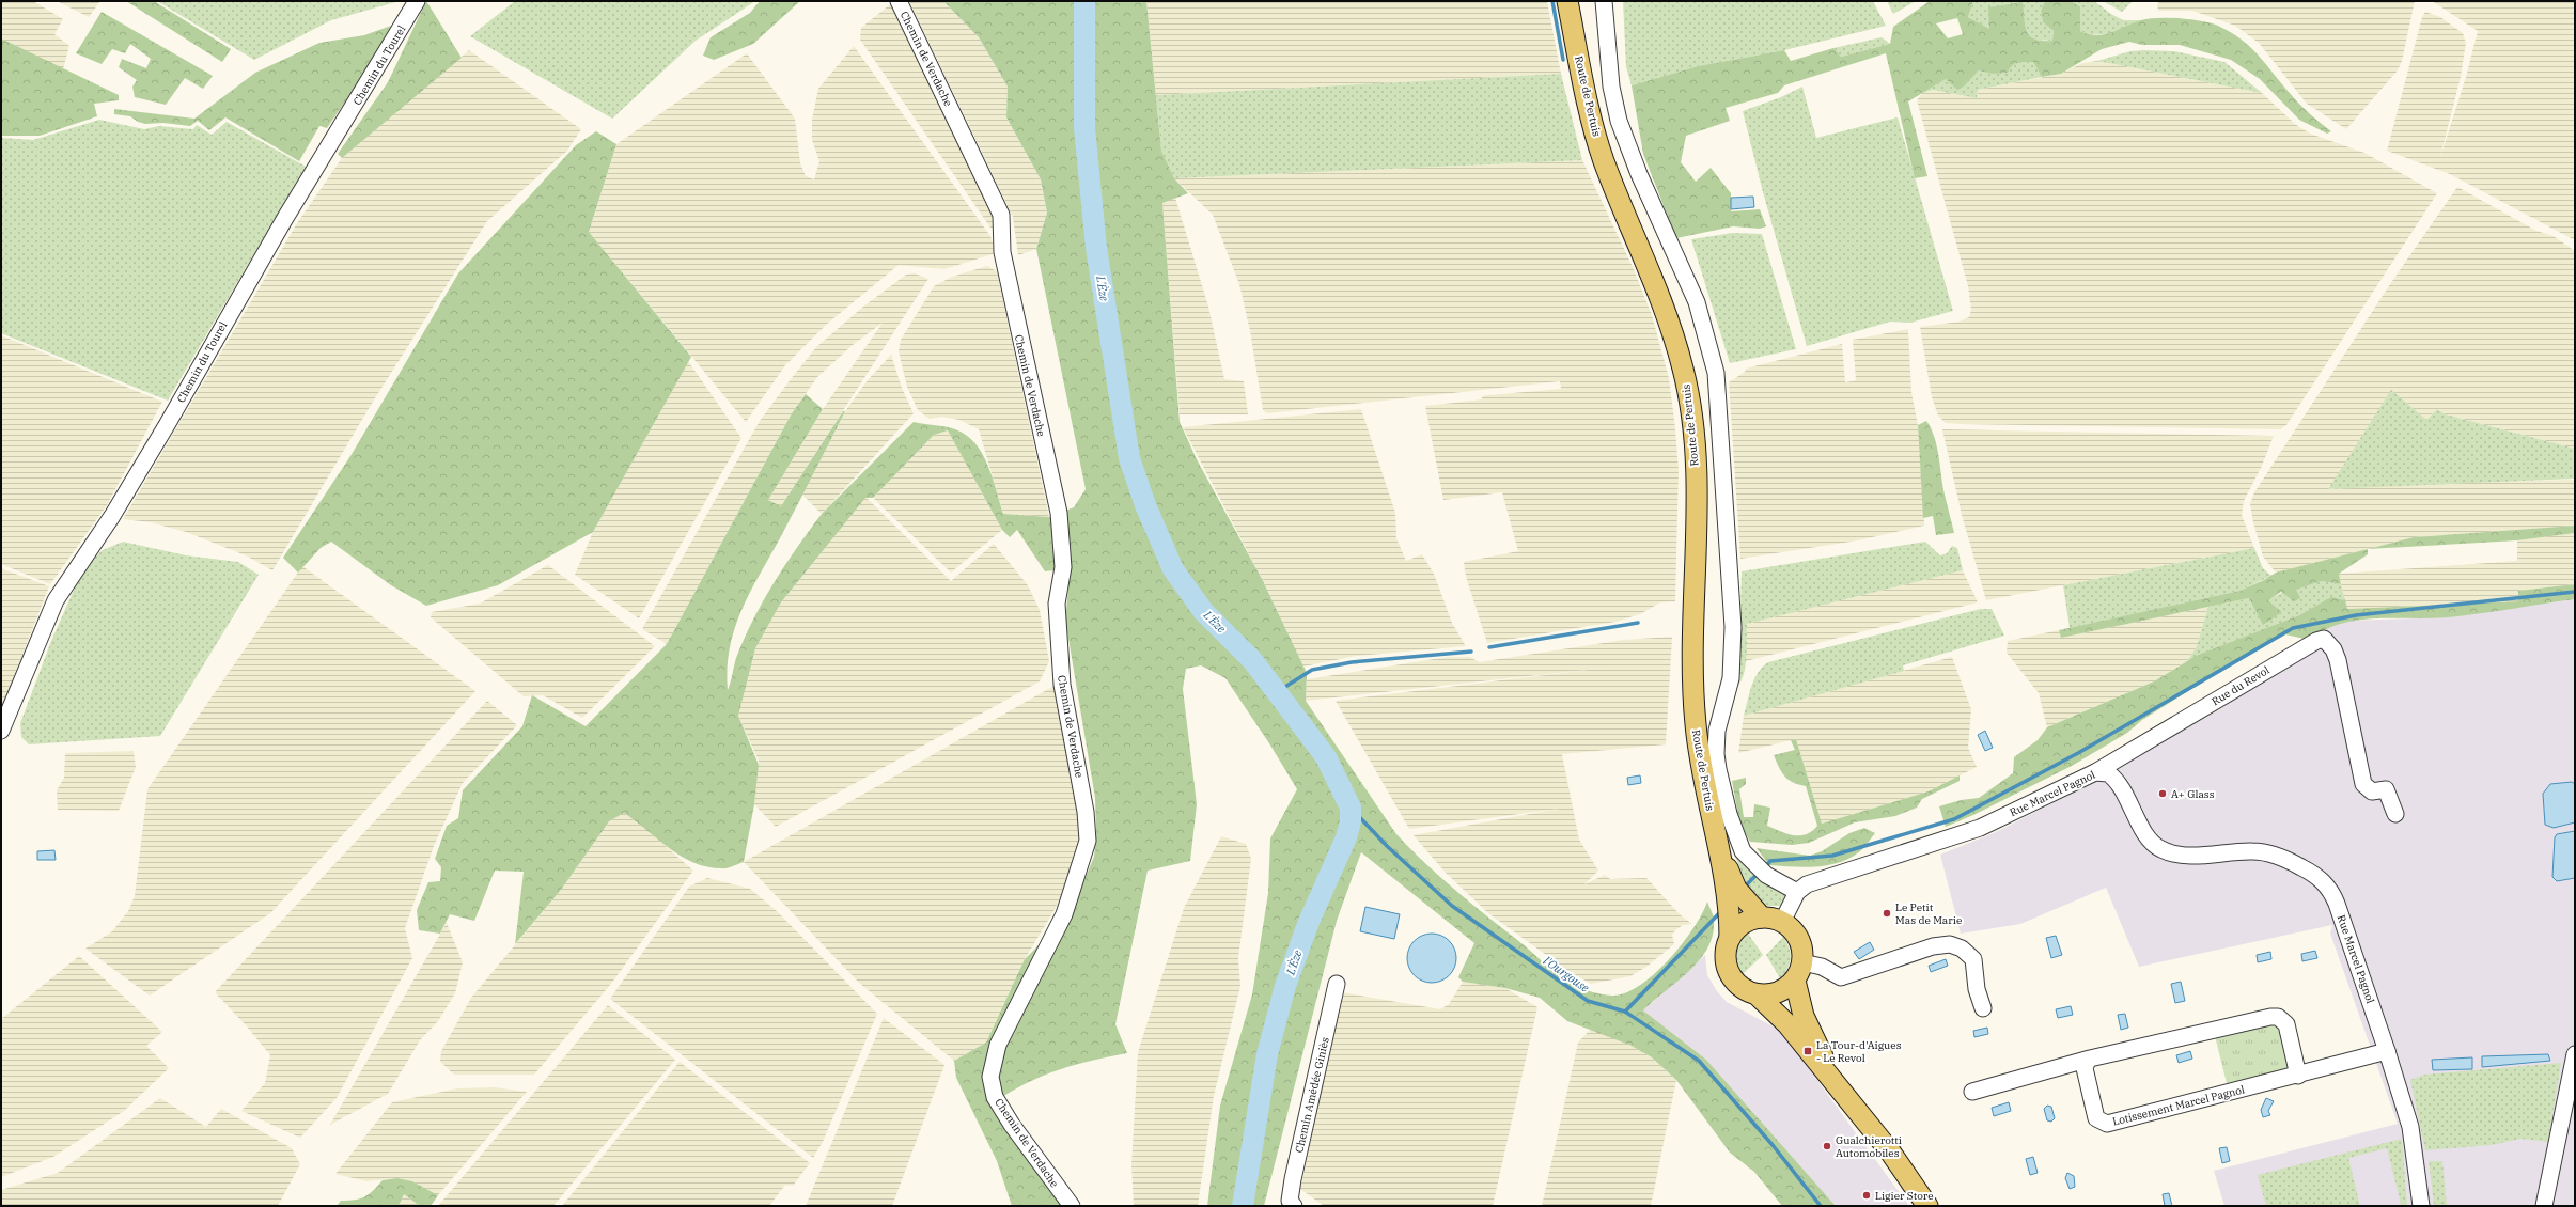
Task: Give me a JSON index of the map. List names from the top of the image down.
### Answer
{
  "streets": {
    "main road": ["Route de Pertuis"],
    "street": [
      "Chemin de Verdache",
      "Chemin du Tourel",
      "Rue du Revol",
      "Rue Marcel Pagnol",
      "Chemin Amédée Giniès",
      "Lotissement Marcel Pagnol"
    ]
  },
  "crossings": [
    ["Rue du Revol", "Rue Marcel Pagnol"],
    ["Rue Marcel Pagnol", "Lotissement Marcel Pagnol"]
  ],
  "water": ["L'Èze", "l'Ourgouse"],
  "places": {
    "other": [
      "A+ Glass",
      "Le Petit Mas de Marie",
      "Gualchierotti Automobiles",
      "Ligier Store"
    ],
    "transit": ["La Tour-d'Aigues - Le Revol"]
  }
}
